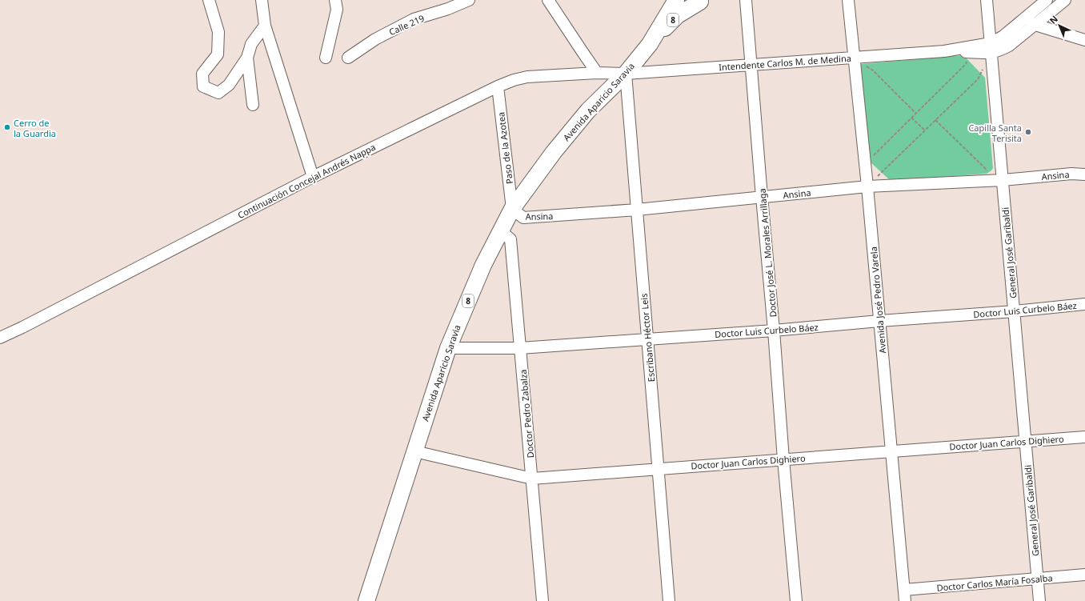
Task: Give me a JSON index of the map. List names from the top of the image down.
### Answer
{
  "streets": {
    "highway": ["8", "Avenida Aparicio Saravia"],
    "street": [
      "Calle 219",
      "Intendente Carlos M. de Medina",
      "Paso de la Azotea",
      "Ansina",
      "Continuación Concejal Andrés Nappa",
      "Doctor José L. Morales Arrillaga",
      "General José Garibaldi",
      "Avenida José Pedro Varela",
      "Doctor Luis Curbelo Báez",
      "Escribano Héctor Leis",
      "Doctor Pedro Zabalza",
      "Doctor Juan Carlos Dighiero",
      "Doctor Carlos María Fosalba"
    ]
  },
  "crossings": [
    ["Intendente Carlos M. de Medina", "Avenida Aparicio Saravia"],
    ["Intendente Carlos M. de Medina", "Continuación Concejal Andrés Nappa"],
    ["Intendente Carlos M. de Medina", "Doctor José L. Morales Arrillaga"],
    ["Intendente Carlos M. de Medina", "General José Garibaldi"],
    ["Intendente Carlos M. de Medina", "Avenida José Pedro Varela"],
    ["Intendente Carlos M. de Medina", "Escribano Héctor Leis"],
    ["Avenida Aparicio Saravia", "Paso de la Azotea"],
    ["Avenida Aparicio Saravia", "Ansina"],
    ["Avenida Aparicio Saravia", "Continuación Concejal Andrés Nappa"],
    ["Avenida Aparicio Saravia", "Doctor Luis Curbelo Báez"],
    ["Avenida Aparicio Saravia", "Escribano Héctor Leis"],
    ["Avenida Aparicio Saravia", "Doctor Pedro Zabalza"],
    ["Avenida Aparicio Saravia", "Doctor Juan Carlos Dighiero"],
    ["Paso de la Azotea", "Ansina"],
    ["Paso de la Azotea", "Continuación Concejal Andrés Nappa"],
    ["Ansina", "Doctor José L. Morales Arrillaga"],
    ["Ansina", "General José Garibaldi"],
    ["Ansina", "Avenida José Pedro Varela"],
    ["Ansina", "Escribano Héctor Leis"],
    ["Continuación Concejal Andrés Nappa", "Escribano Héctor Leis"],
    ["Doctor José L. Morales Arrillaga", "Doctor Luis Curbelo Báez"],
    ["Doctor José L. Morales Arrillaga", "Doctor Juan Carlos Dighiero"],
    ["General José Garibaldi", "Doctor Luis Curbelo Báez"],
    ["General José Garibaldi", "Doctor Juan Carlos Dighiero"],
    ["General José Garibaldi", "Doctor Carlos María Fosalba"],
    ["Avenida José Pedro Varela", "Doctor Luis Curbelo Báez"],
    ["Avenida José Pedro Varela", "Doctor Juan Carlos Dighiero"],
    ["Avenida José Pedro Varela", "Doctor Carlos María Fosalba"],
    ["Doctor Luis Curbelo Báez", "Escribano Héctor Leis"],
    ["Doctor Luis Curbelo Báez", "Doctor Pedro Zabalza"],
    ["Escribano Héctor Leis", "Doctor Juan Carlos Dighiero"],
    ["Doctor Pedro Zabalza", "Doctor Juan Carlos Dighiero"]
  ],
  "places": ["Cerro de la Guardia", "Capilla Santa Terisita"],
  "north": "top left"
}
